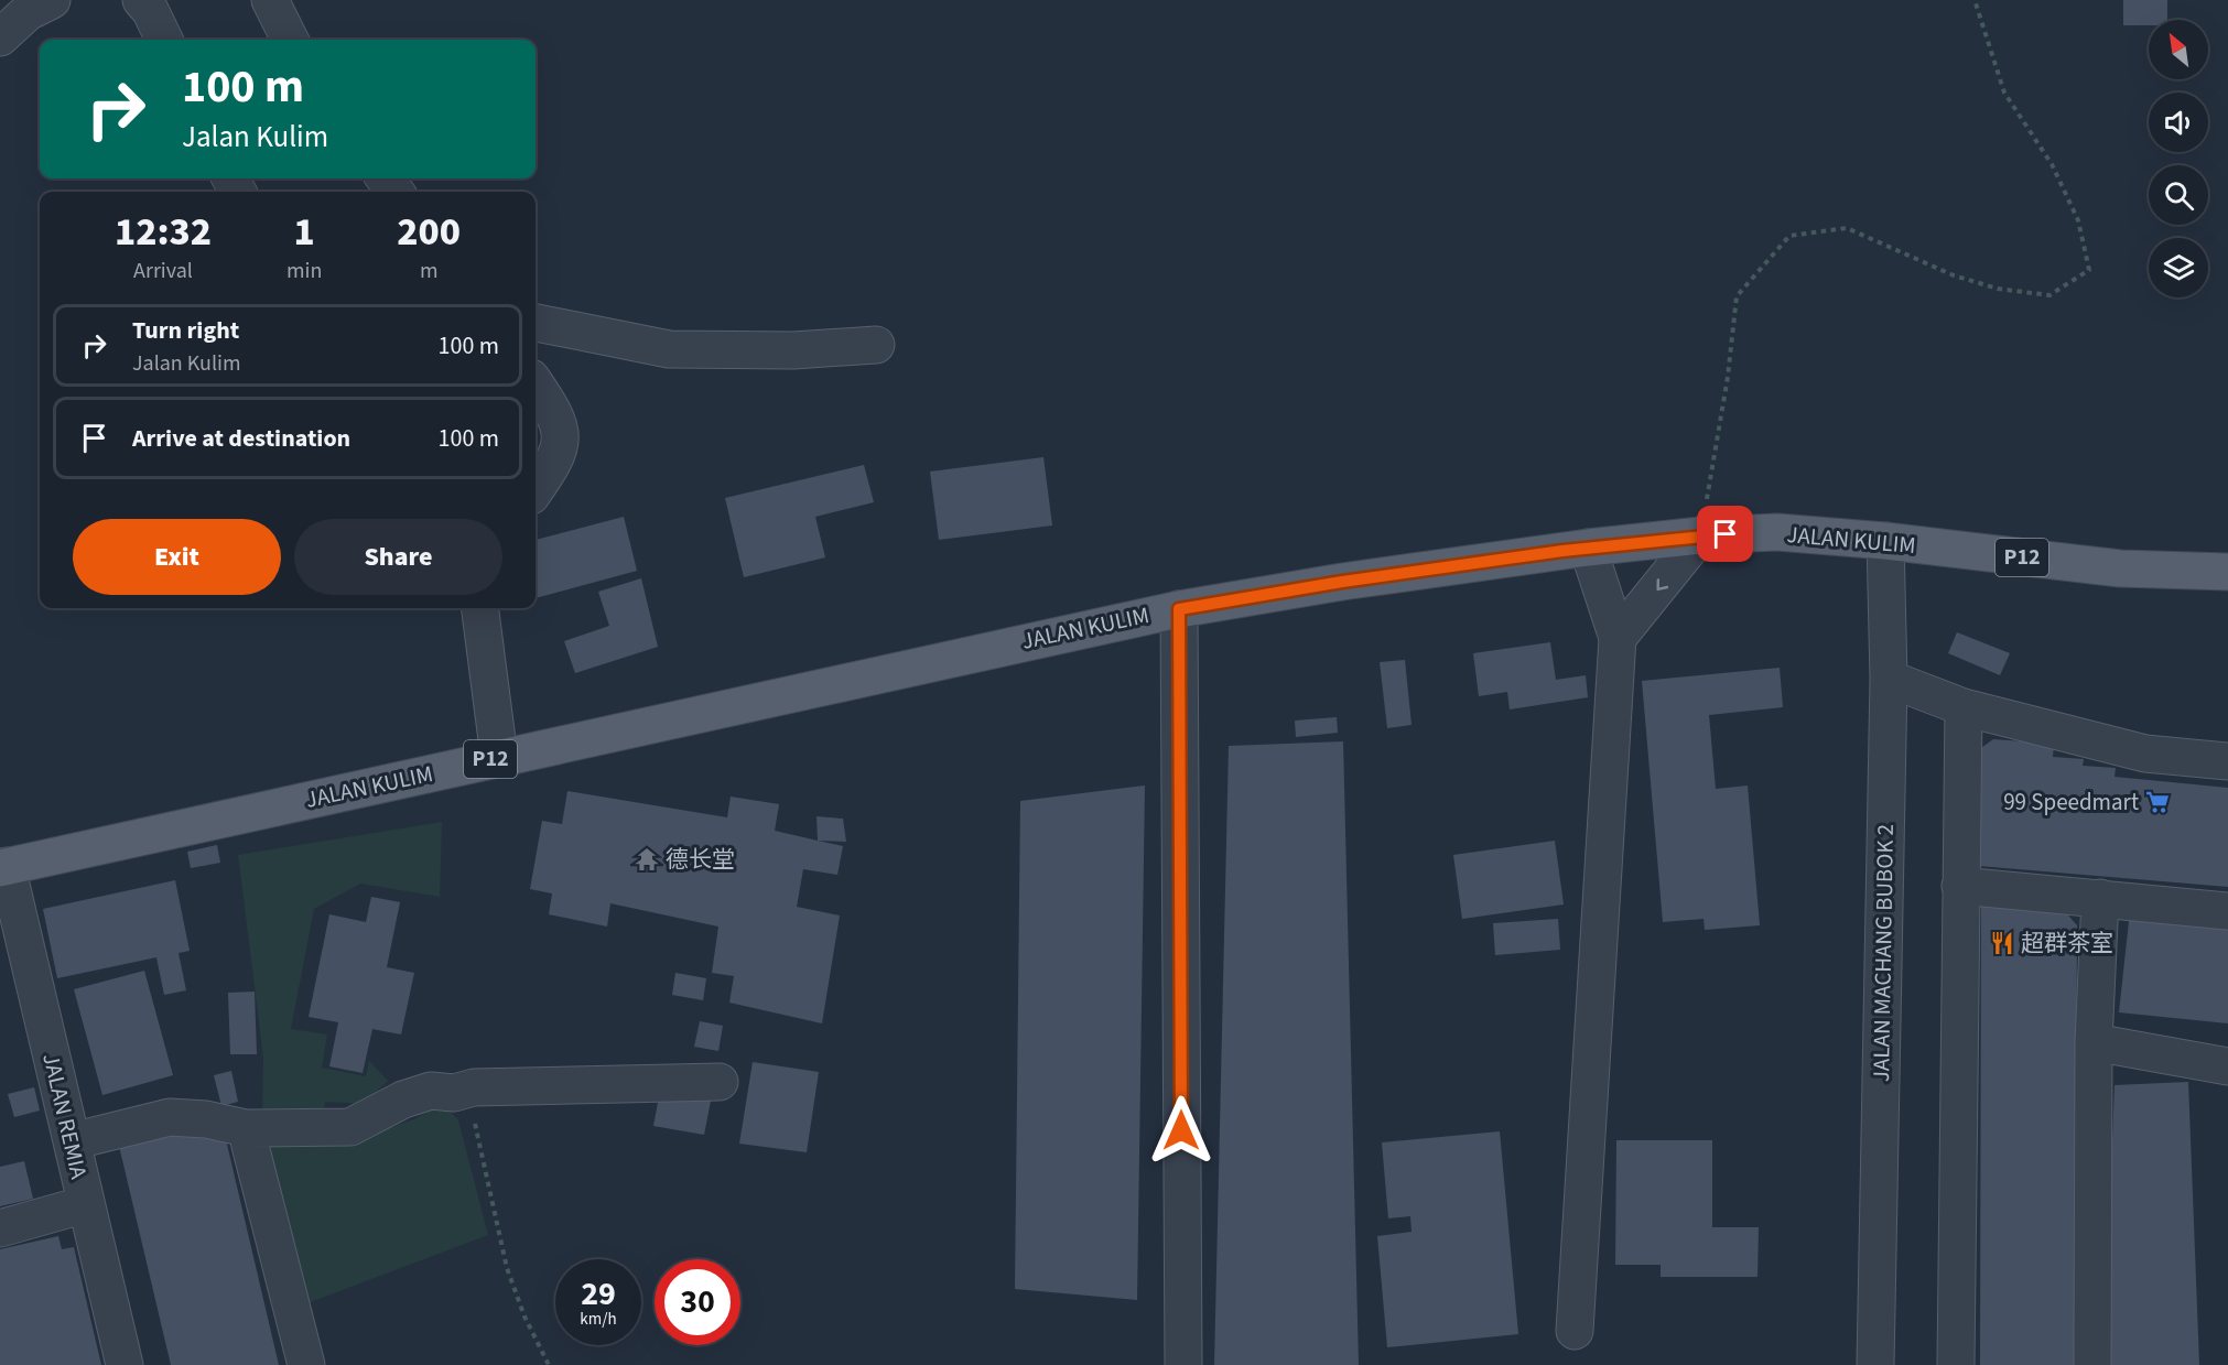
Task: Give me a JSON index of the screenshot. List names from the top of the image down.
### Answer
{
  "streets": {
    "main road": ["JALAN KULIM", "P12"],
    "street": ["JALAN MACHANG BUBOK 2", "JALAN REMIA"]
  },
  "crossings": [
    ["JALAN KULIM", "JALAN MACHANG BUBOK 2"],
    ["JALAN KULIM", "JALAN REMIA"]
  ],
  "places": {
    "supermarket": ["99 Speedmart"],
    "temple": ["德长堂"],
    "restaurant": ["超群茶室"]
  },
  "north": "top left",
  "page": {
    "turn": ["100 m", "Jalan Kulim"],
    "eta": [
      "12:32",
      "Arrival",
      "1",
      "min",
      "200",
      "m"
    ],
    "list": [
      {
        "name": "Turn right",
        "note": "Jalan Kulim",
        "value": "100 m"
      },
      {
        "name": "Arrive at destination",
        "value": "100 m"
      }
    ],
    "buttons": ["Exit", "Share"],
    "speed": "29 km/h",
    "limit": "30"
  }
}
